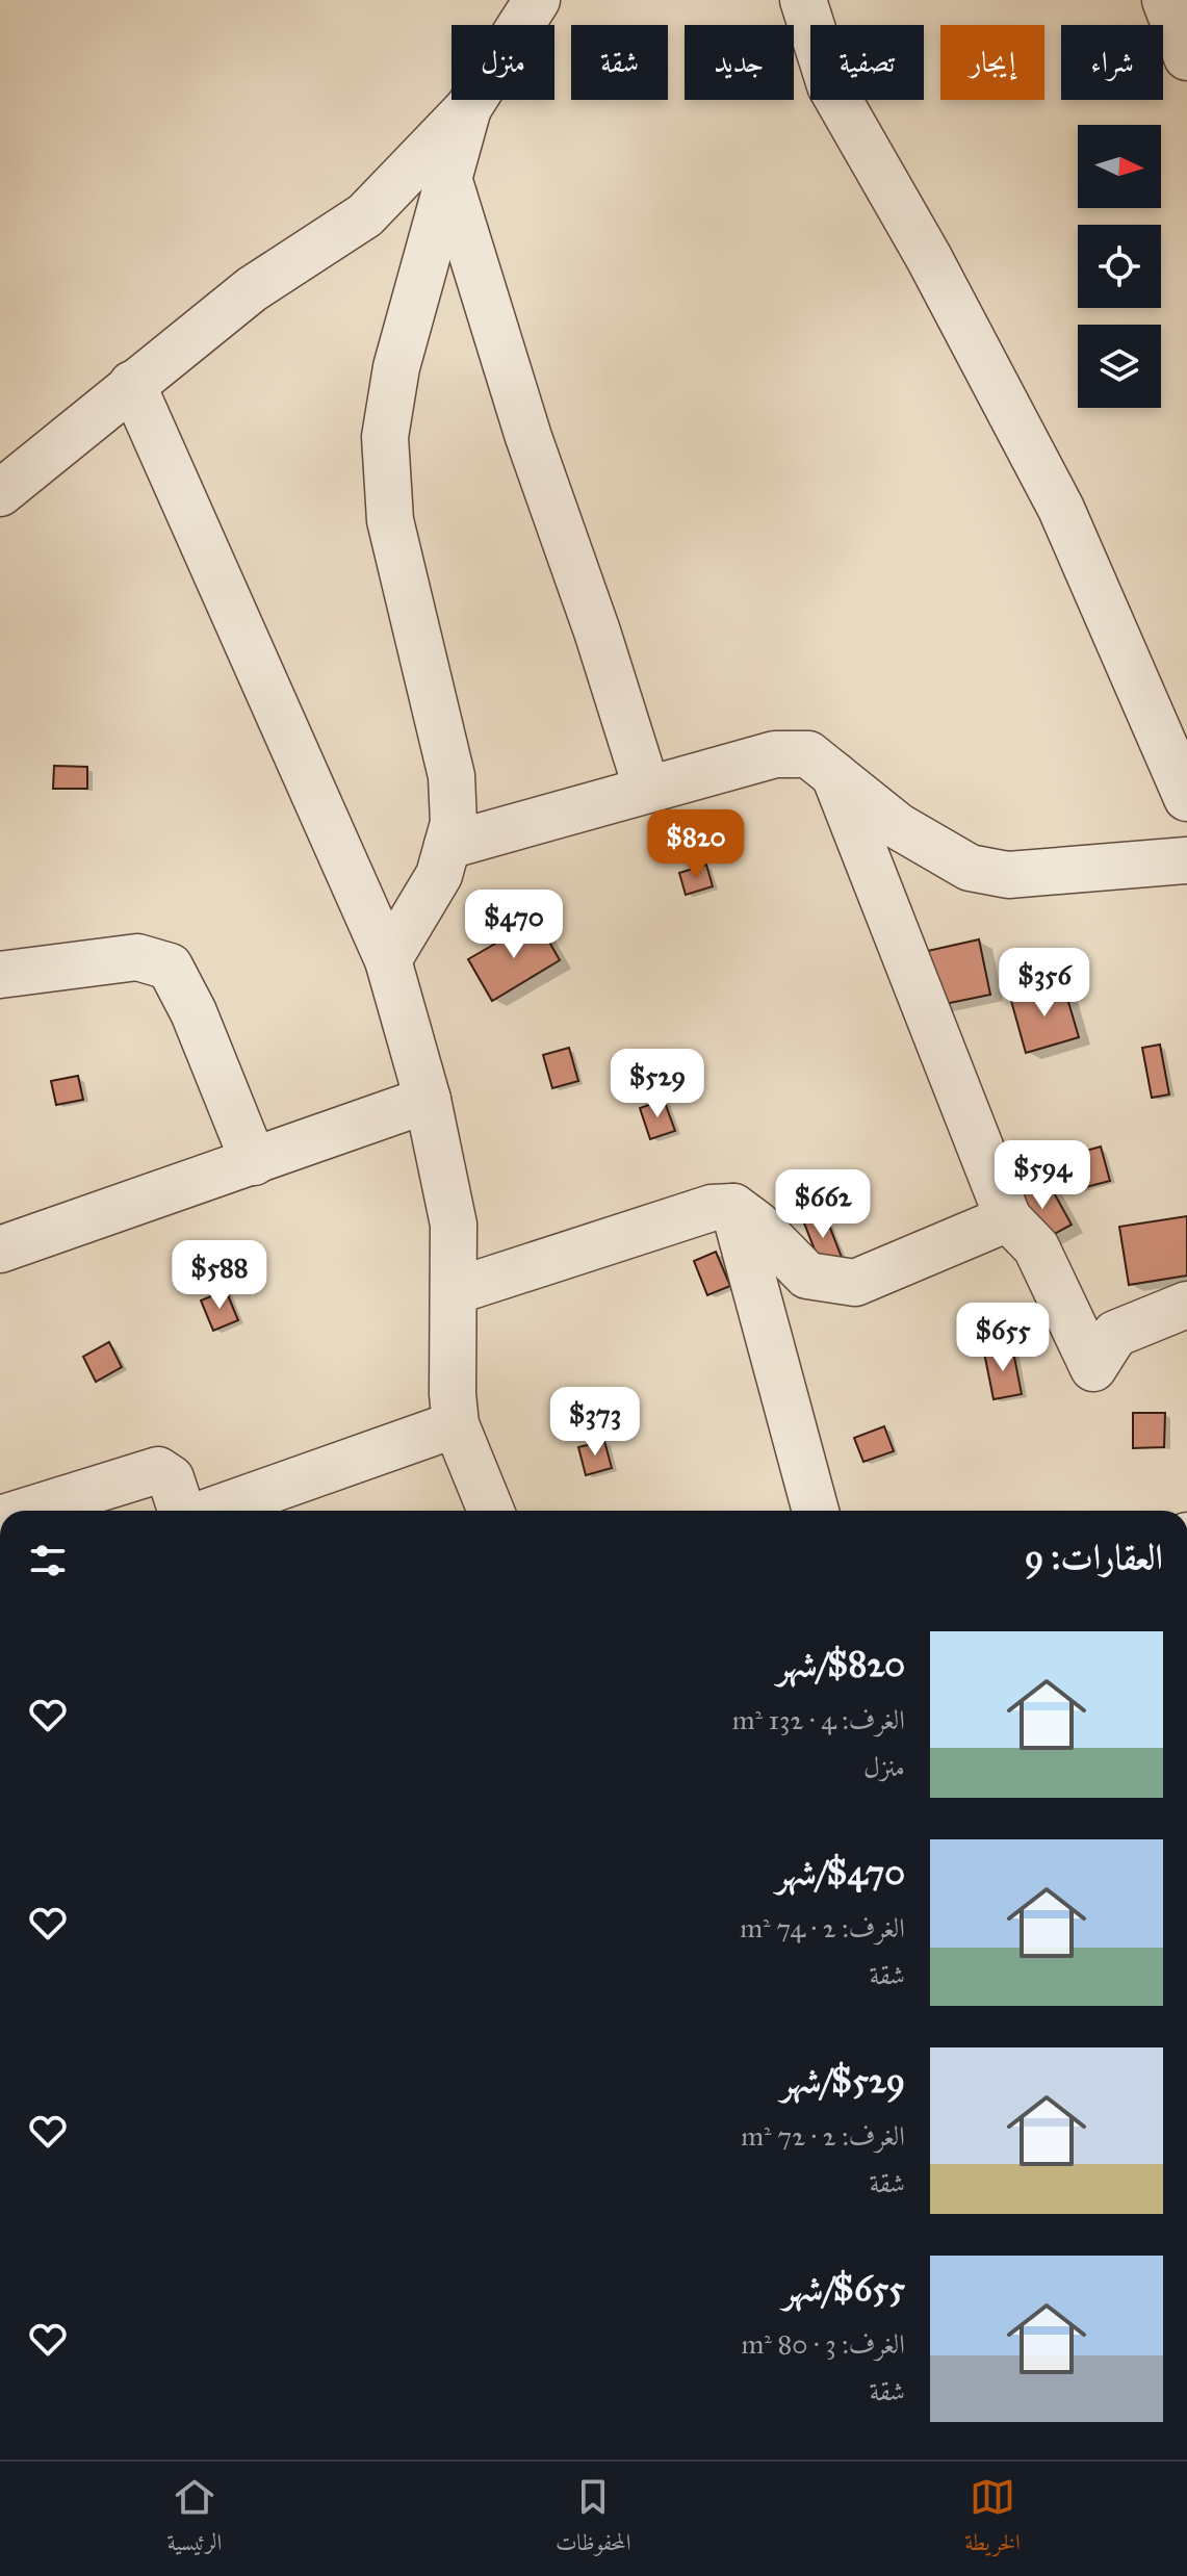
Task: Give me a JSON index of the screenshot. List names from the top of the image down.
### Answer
{
  "north": "right",
  "page": {
    "chip": [
      "شراء",
      "إيجار",
      "تصفية",
      "جديد",
      "شقة",
      "منزل"
    ],
    "price": [
      "$820",
      "$470",
      "$356",
      "$529",
      "$594",
      "$662",
      "$588",
      "$655",
      "$373"
    ],
    "heading": "العقارات: 9",
    "list": [
      {
        "name": "$820/شهر",
        "note": "الغرف: 4 · 132 m² · منزل"
      },
      {
        "name": "$470/شهر",
        "note": "الغرف: 2 · 74 m² · شقة"
      },
      {
        "name": "$529/شهر",
        "note": "الغرف: 2 · 72 m² · شقة"
      },
      {
        "name": "$655/شهر",
        "note": "الغرف: 3 · 80 m² · شقة"
      }
    ],
    "tabs": ["الخريطة", "المحفوظات", "الرئيسية"]
  }
}
